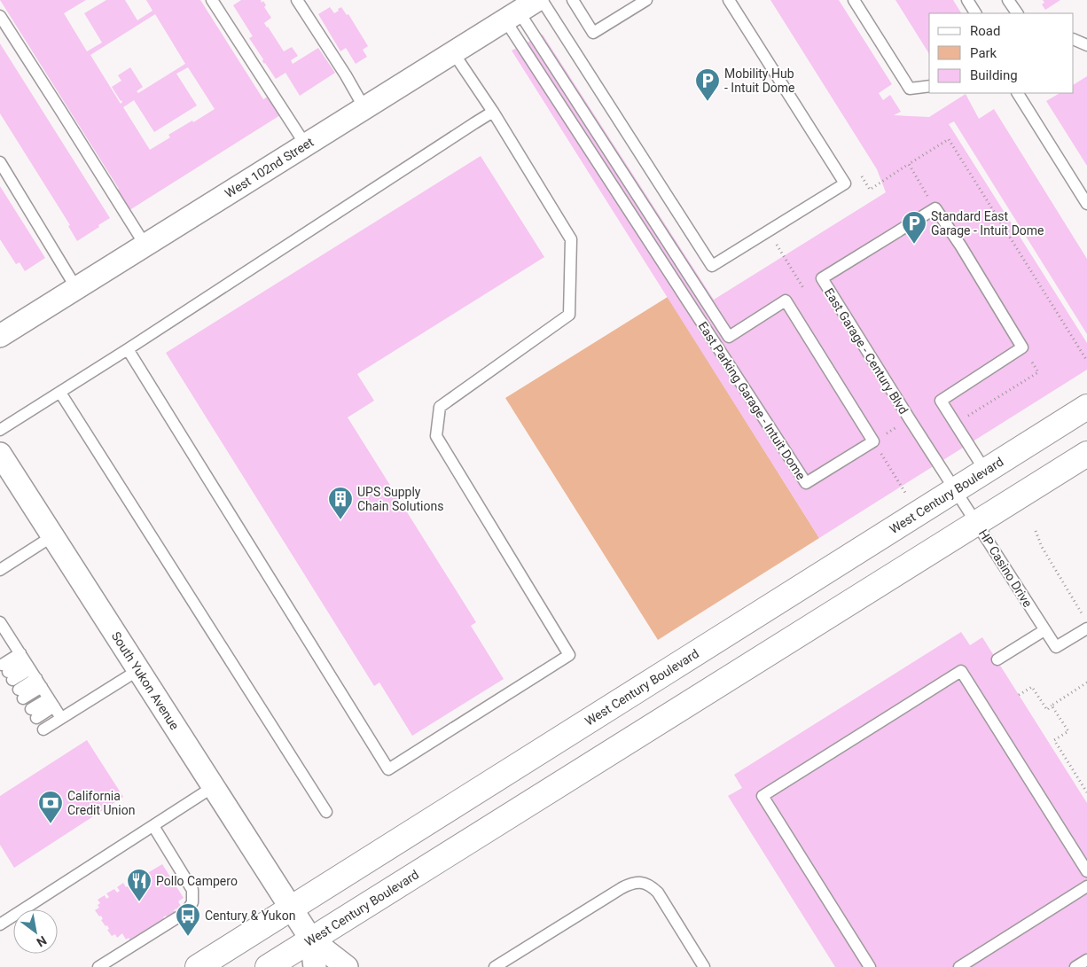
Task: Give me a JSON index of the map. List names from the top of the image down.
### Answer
{
  "streets": {
    "main road": ["West Century Boulevard"],
    "street": ["West 102nd Street", "South Yukon Avenue"],
    "lane": ["East Garage - Century Blvd", "East Parking Garage - Intuit Dome", "HP Casino Drive"]
  },
  "crossings": [
    ["West 102nd Street", "East Parking Garage - Intuit Dome"],
    ["East Garage - Century Blvd", "West Century Boulevard"],
    ["East Garage - Century Blvd", "HP Casino Drive"],
    ["West Century Boulevard", "HP Casino Drive"],
    ["West Century Boulevard", "South Yukon Avenue"]
  ],
  "places": {
    "parking": ["Mobility Hub - Intuit Dome", "Standard East Garage - Intuit Dome"],
    "building": ["UPS Supply Chain Solutions"],
    "bank": ["California Credit Union"],
    "restaurant": ["Pollo Campero"],
    "bus stop": ["Century & Yukon"]
  },
  "legend": ["Road", "Park", "Building"],
  "north": "bottom right"
}
